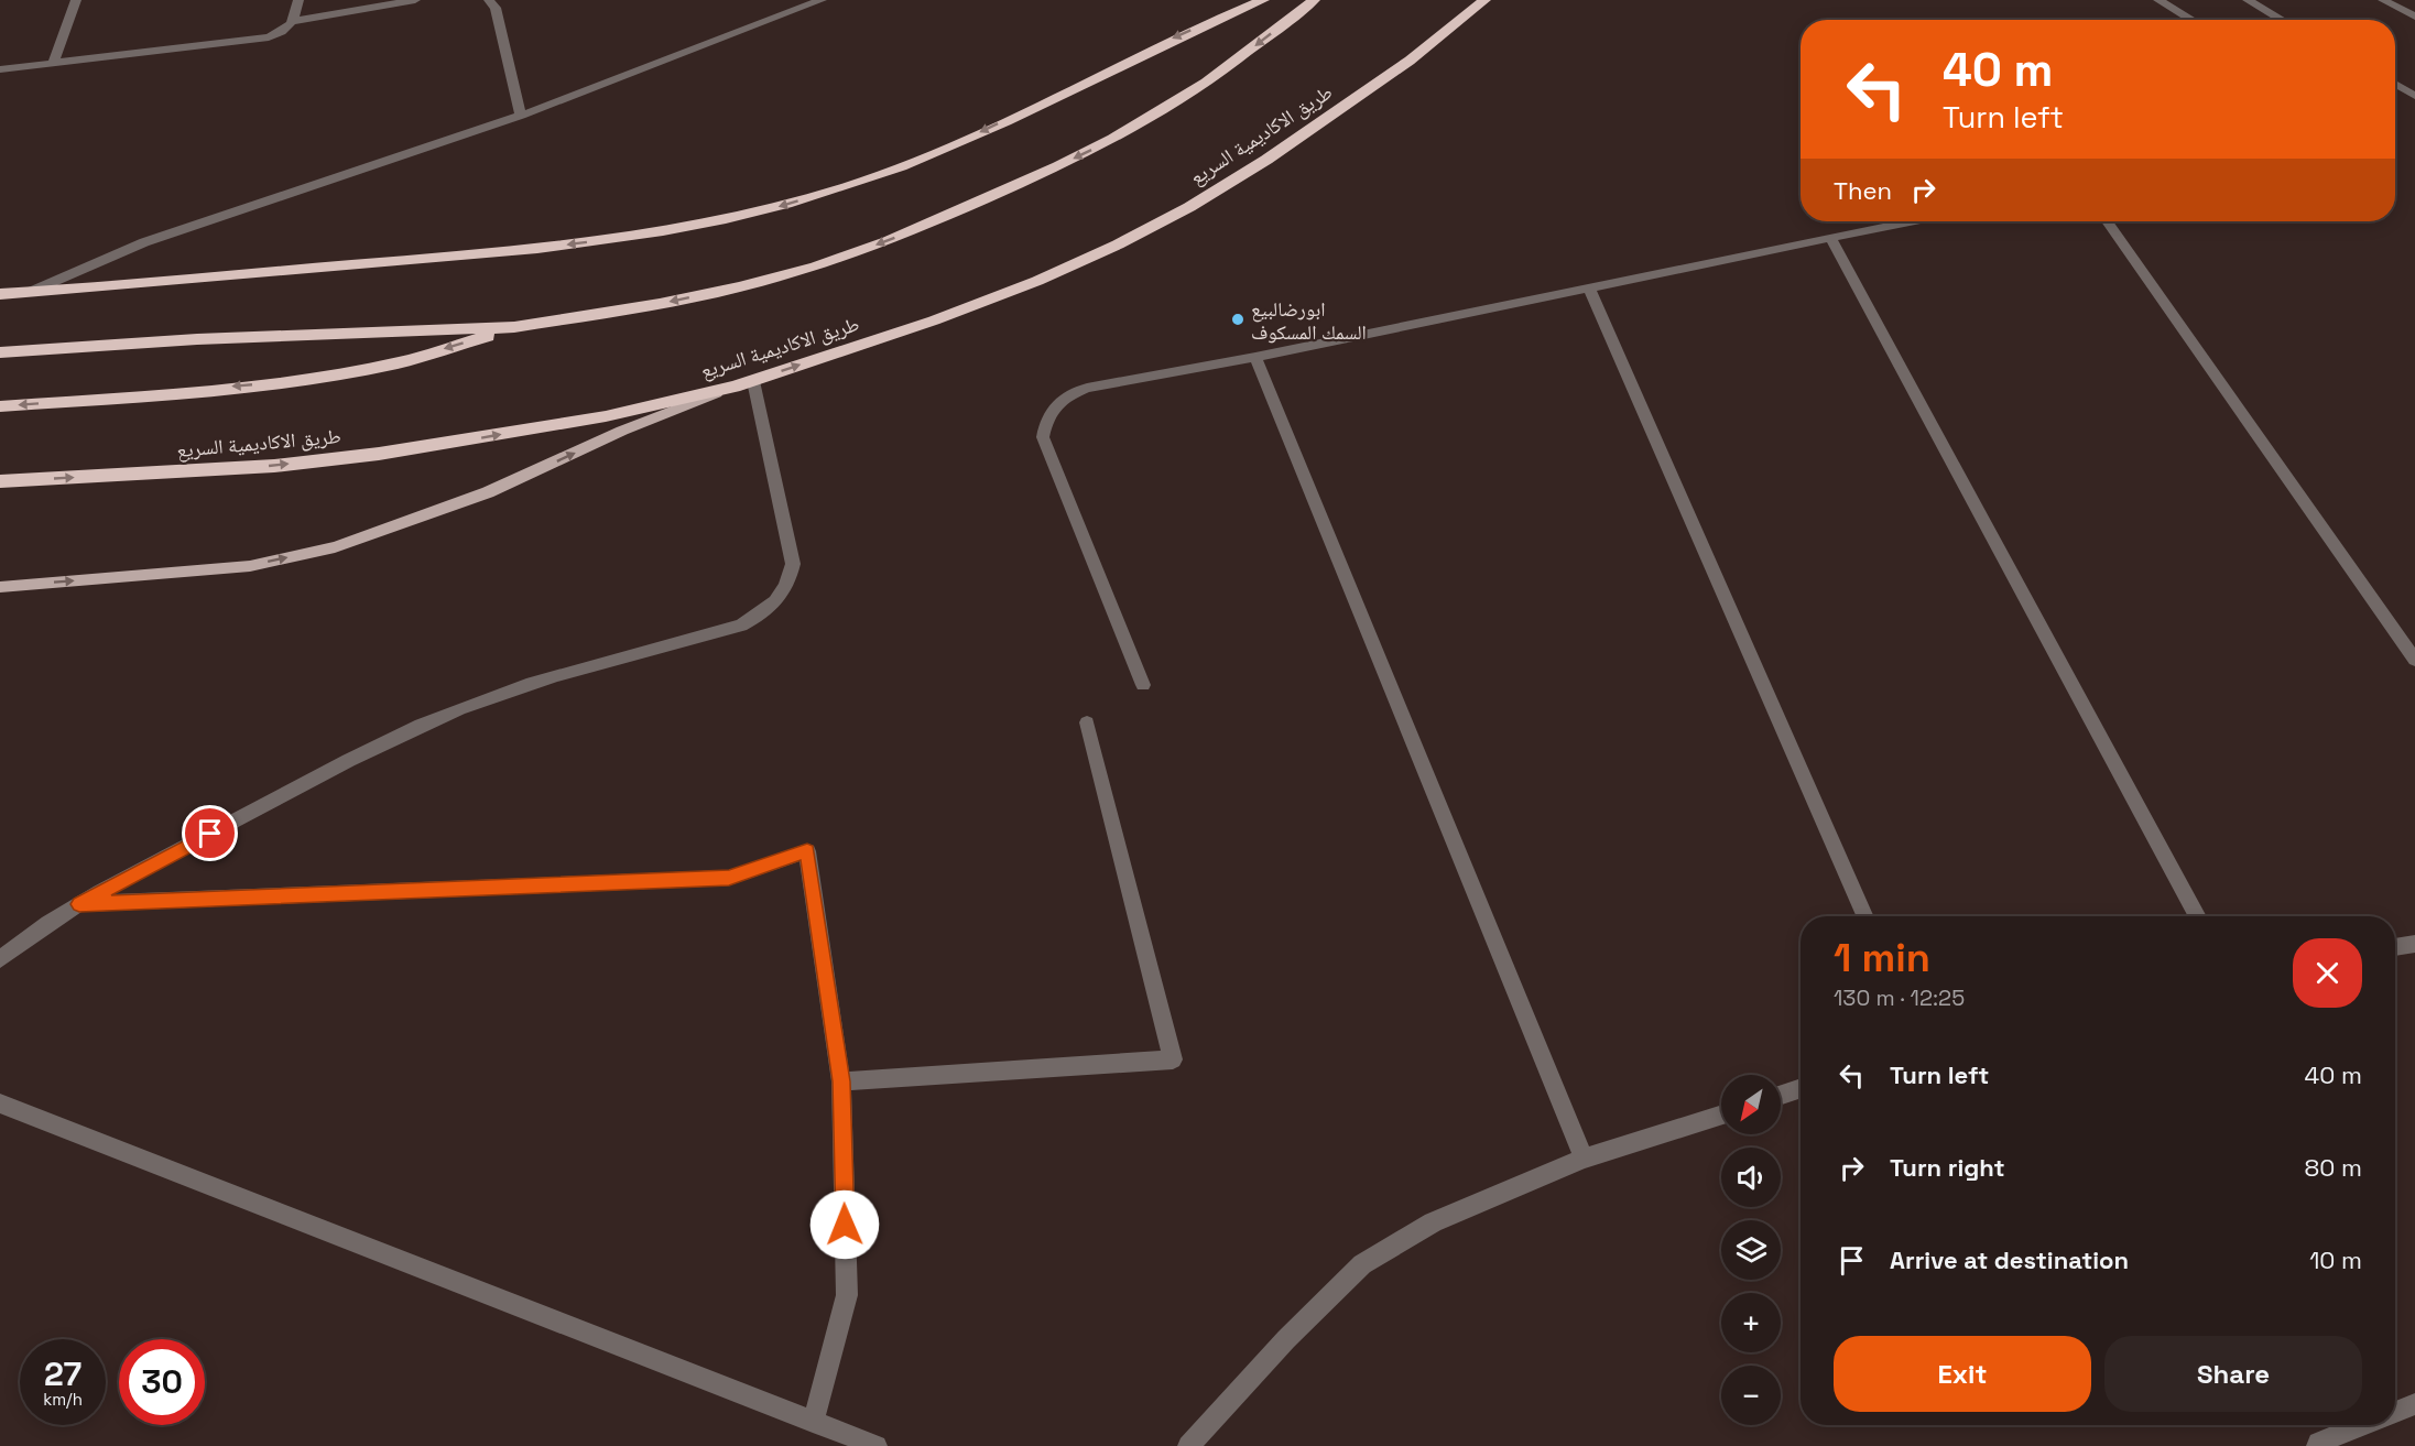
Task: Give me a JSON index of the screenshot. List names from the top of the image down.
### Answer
{
  "streets": {
    "highway": ["طريق الاكاديمية السريع"]
  },
  "places": ["ابورضالبيع السمك المسكوف"],
  "north": "bottom left",
  "page": {
    "turn": ["40 m", "Turn left"],
    "then": "Then",
    "heading": ["1 min", "130 m · 12:25"],
    "list": [
      {
        "name": "Turn left",
        "value": "40 m"
      },
      {
        "name": "Turn right",
        "value": "80 m"
      },
      {
        "name": "Arrive at destination",
        "value": "10 m"
      }
    ],
    "map_buttons": ["+", "−"],
    "buttons": ["Exit", "Share"],
    "speed": "27 km/h",
    "limit": "30"
  }
}
